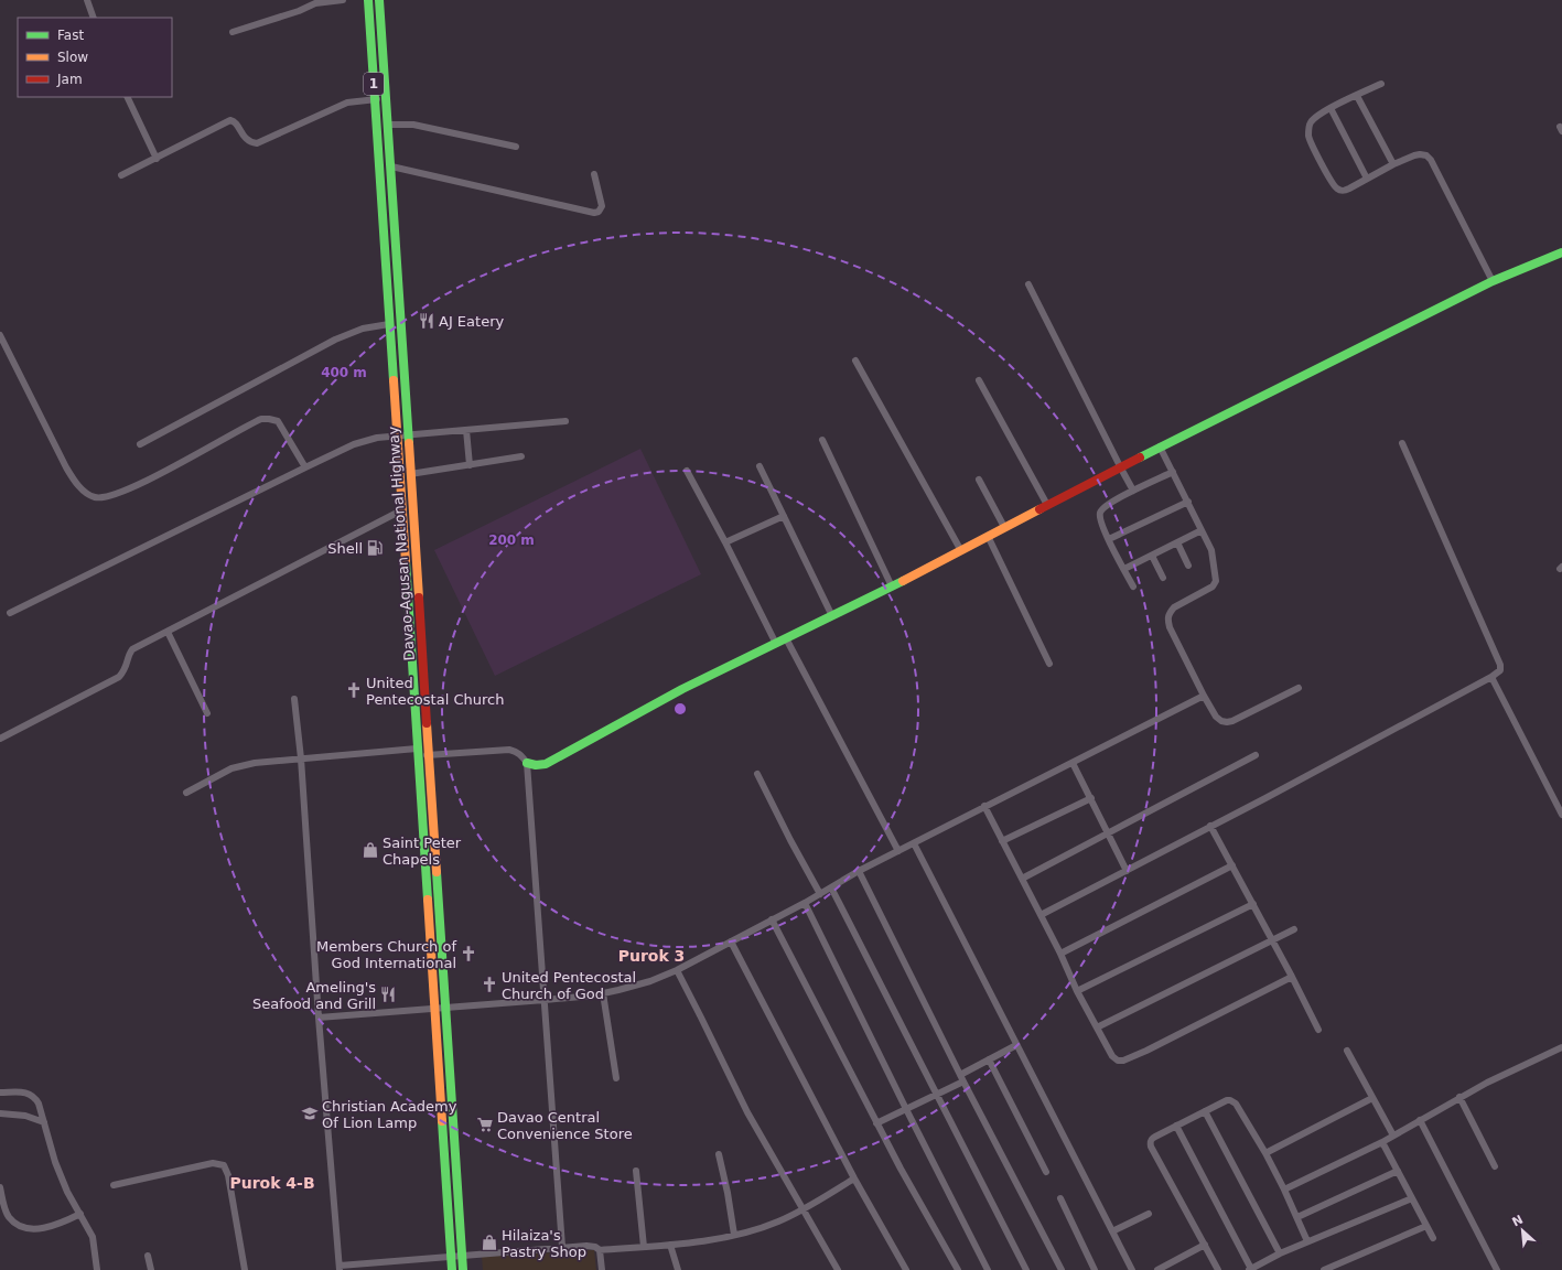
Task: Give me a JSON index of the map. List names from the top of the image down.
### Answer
{
  "streets": {
    "main road": ["1", "Davao-Agusan National Highway"]
  },
  "districts": ["Purok 3", "Purok 4-B"],
  "places": {
    "restaurant": ["AJ Eatery", "Ameling's Seafood and Grill"],
    "fuel station": ["Shell"],
    "church": ["United Pentecostal Church", "Members Church of God International", "United Pentecostal Church of God"],
    "shop": ["Saint Peter Chapels", "Hilaiza's Pastry Shop"],
    "school or university": ["Christian Academy Of Lion Lamp"],
    "supermarket": ["Davao Central Convenience Store"]
  },
  "legend": ["Fast", "Slow", "Jam"],
  "north": "top left",
  "rings": ["400 m", "200 m"]
}
